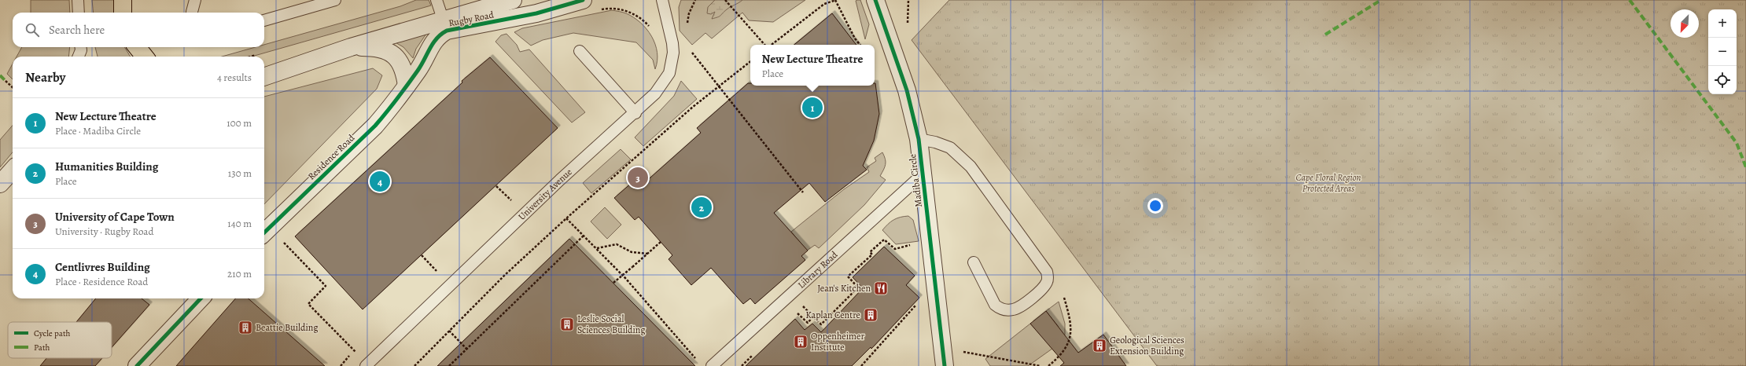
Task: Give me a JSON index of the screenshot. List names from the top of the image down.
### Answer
{
  "streets": {
    "street": ["Rugby Road", "Residence Road", "Madiba Circle"],
    "lane": ["University Avenue", "Library Road"]
  },
  "crossings": [
    ["Rugby Road", "Residence Road"],
    ["Madiba Circle", "Library Road"]
  ],
  "parks": ["Cape Floral Region Protected Areas"],
  "places": {
    "restaurant": ["Jean's Kitchen"],
    "building": [
      "Kaplan Centre",
      "Leslie Social Sciences Building",
      "Beattie Building",
      "Oppenheimer Institute",
      "Geological Sciences Extension Building"
    ]
  },
  "legend": ["Cycle path", "Path"],
  "north": "bottom left",
  "page": {
    "map_buttons": ["+", "−"],
    "search": "Search here",
    "popup": ["New Lecture Theatre", "Place"],
    "heading": ["Nearby", "4 results"],
    "pins": [
      "1",
      "3",
      "4",
      "2"
    ],
    "list": [
      {
        "mark": "1",
        "name": "New Lecture Theatre",
        "note": "Place · Madiba Circle",
        "value": "100 m"
      },
      {
        "mark": "2",
        "name": "Humanities Building",
        "note": "Place",
        "value": "130 m"
      },
      {
        "mark": "3",
        "name": "University of Cape Town",
        "note": "University · Rugby Road",
        "value": "140 m"
      },
      {
        "mark": "4",
        "name": "Centlivres Building",
        "note": "Place · Residence Road",
        "value": "210 m"
      }
    ]
  }
}
